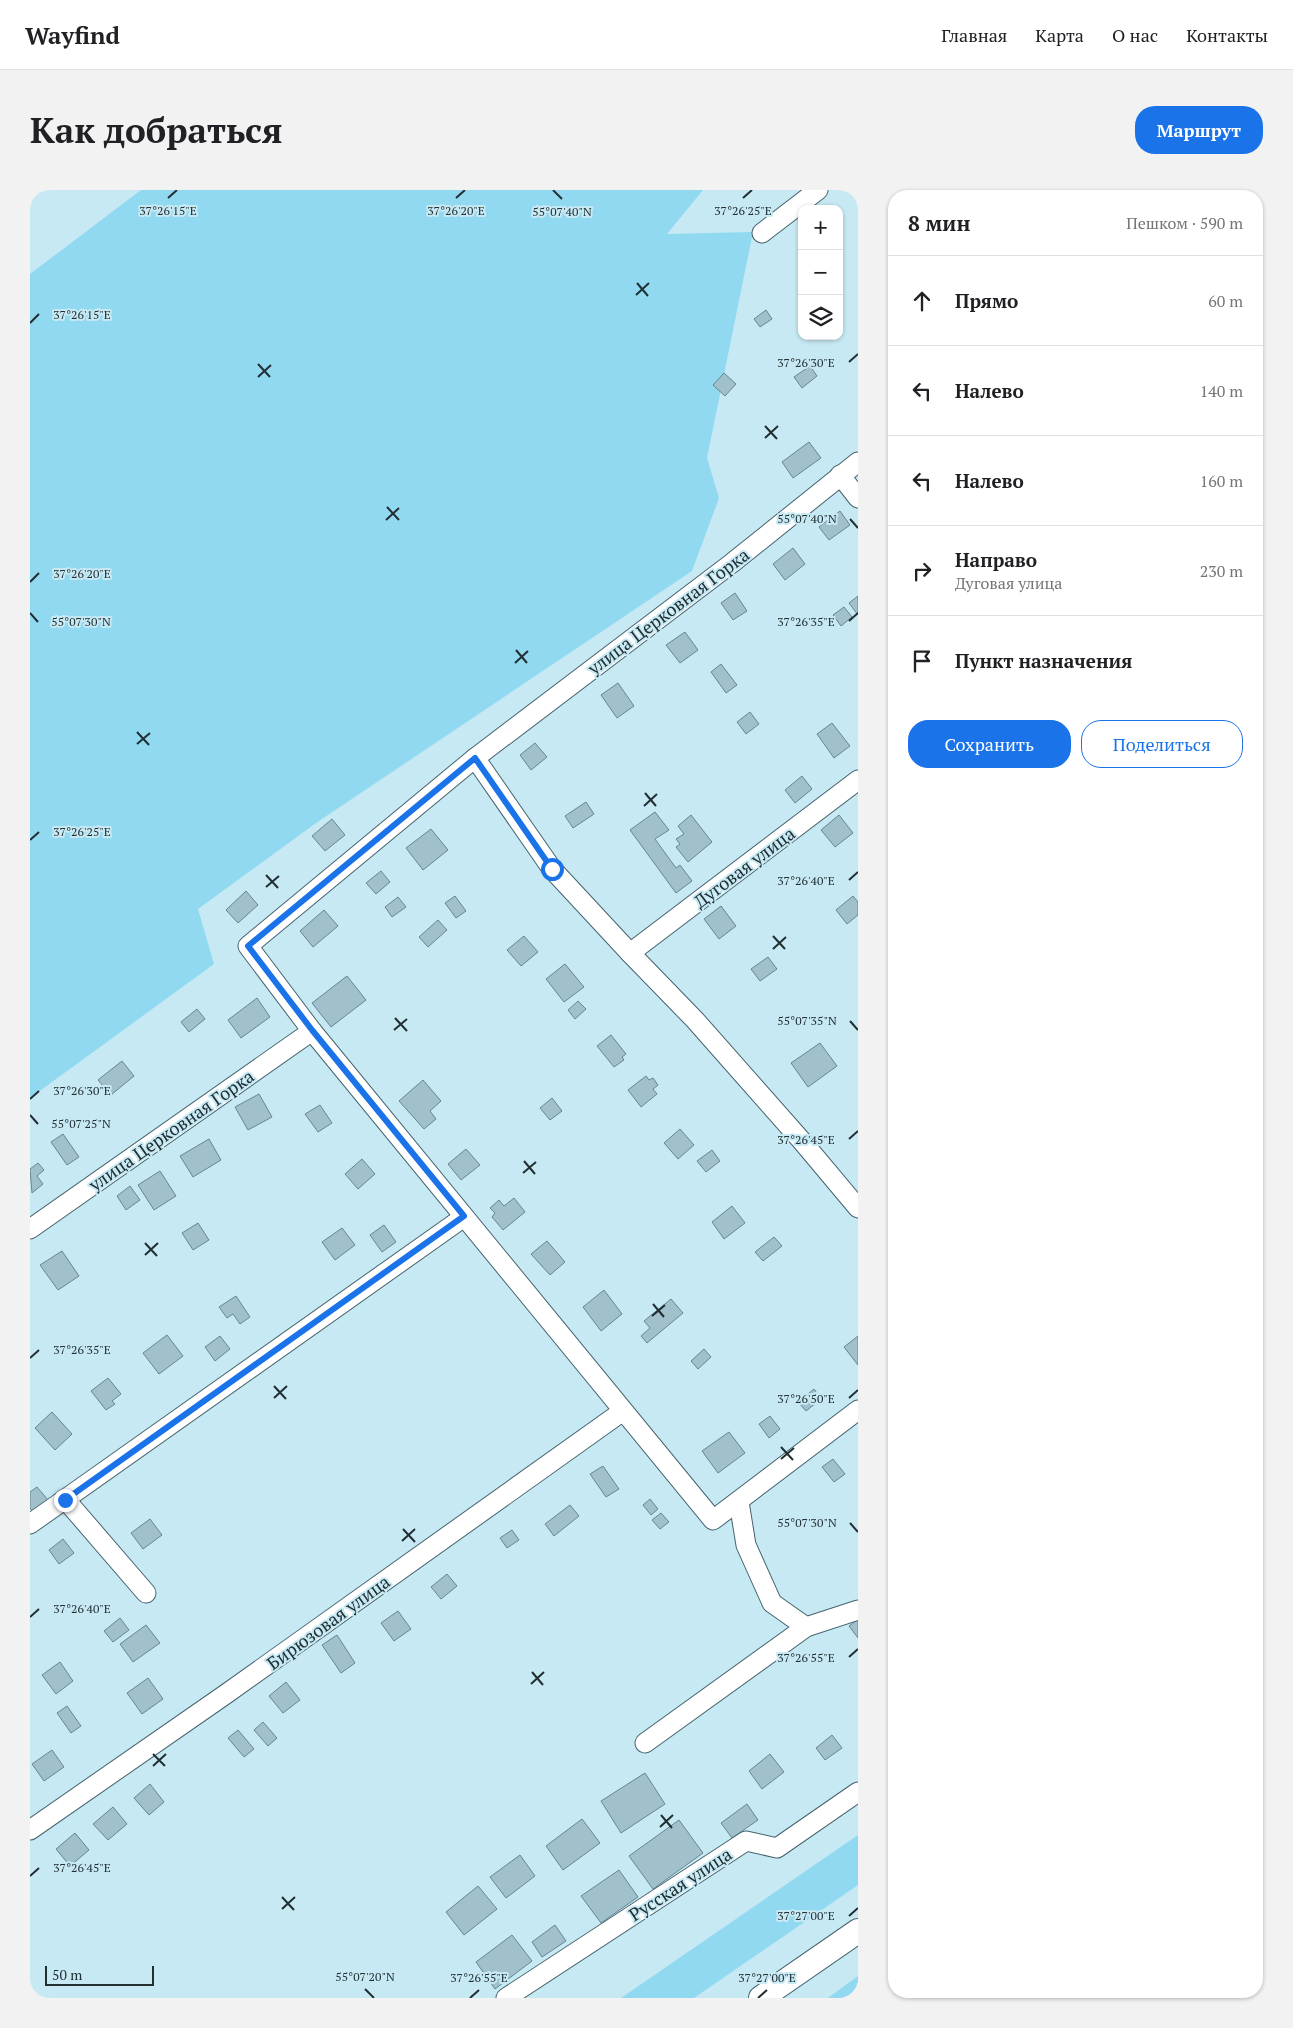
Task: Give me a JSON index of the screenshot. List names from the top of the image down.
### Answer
{
  "streets": {
    "street": [
      "улица Церковная Горка",
      "Дуговая улица",
      "Бирюзовая улица",
      "Русская улица"
    ]
  },
  "scale_bar": "50 m",
  "page": {
    "header": "Wayfind",
    "nav": [
      "Главная",
      "Карта",
      "О нас",
      "Контакты"
    ],
    "buttons": [
      "Маршрут",
      ["Сохранить", "Поделиться"]
    ],
    "title": "Как добраться",
    "heading": ["8 мин", "Пешком · 590 m"],
    "map_buttons": ["+", "−"],
    "list": [
      ["Прямо", "60 m"],
      ["Налево", "140 m"],
      ["Налево", "160 m"],
      ["Направо", "Дуговая улица", "230 m"],
      "Пункт назначения"
    ],
    "scale": "50 m"
  },
  "coordinates": [
    "37°26'15\"E",
    "37°26'20\"E",
    "37°26'25\"E",
    "55°07'40\"N",
    "37°26'30\"E",
    "37°26'35\"E",
    "55°07'30\"N",
    "37°26'40\"E",
    "55°07'35\"N",
    "55°07'25\"N",
    "37°26'45\"E",
    "37°26'50\"E",
    "37°26'55\"E",
    "37°27'00\"E",
    "55°07'20\"N"
  ]
}
